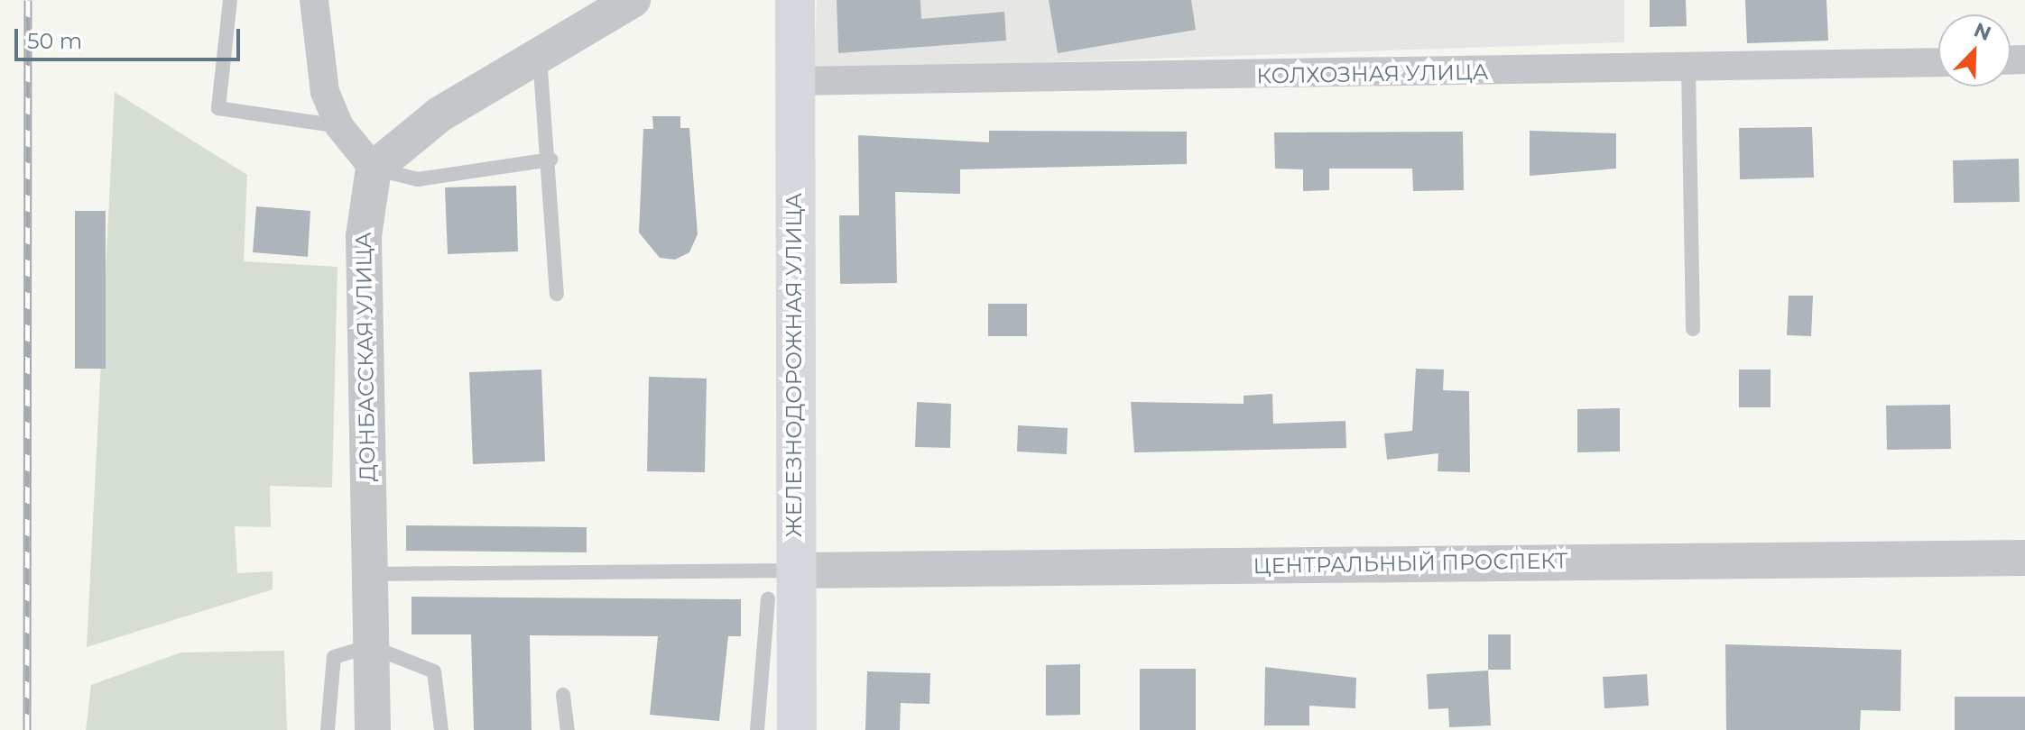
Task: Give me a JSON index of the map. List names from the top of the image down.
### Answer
{
  "streets": {
    "main road": ["ЖЕЛЕЗНОДОРОЖНАЯ УЛИЦА"],
    "street": ["КОЛХОЗНАЯ УЛИЦА", "ДОНБАССКАЯ УЛИЦА", "ЦЕНТРАЛЬНЫЙ ПРОСПЕКТ"]
  },
  "crossings": [
    ["КОЛХОЗНАЯ УЛИЦА", "ЖЕЛЕЗНОДОРОЖНАЯ УЛИЦА"],
    ["ЖЕЛЕЗНОДОРОЖНАЯ УЛИЦА", "ЦЕНТРАЛЬНЫЙ ПРОСПЕКТ"]
  ],
  "scale_bar": "50 m",
  "north": "top right"
}
